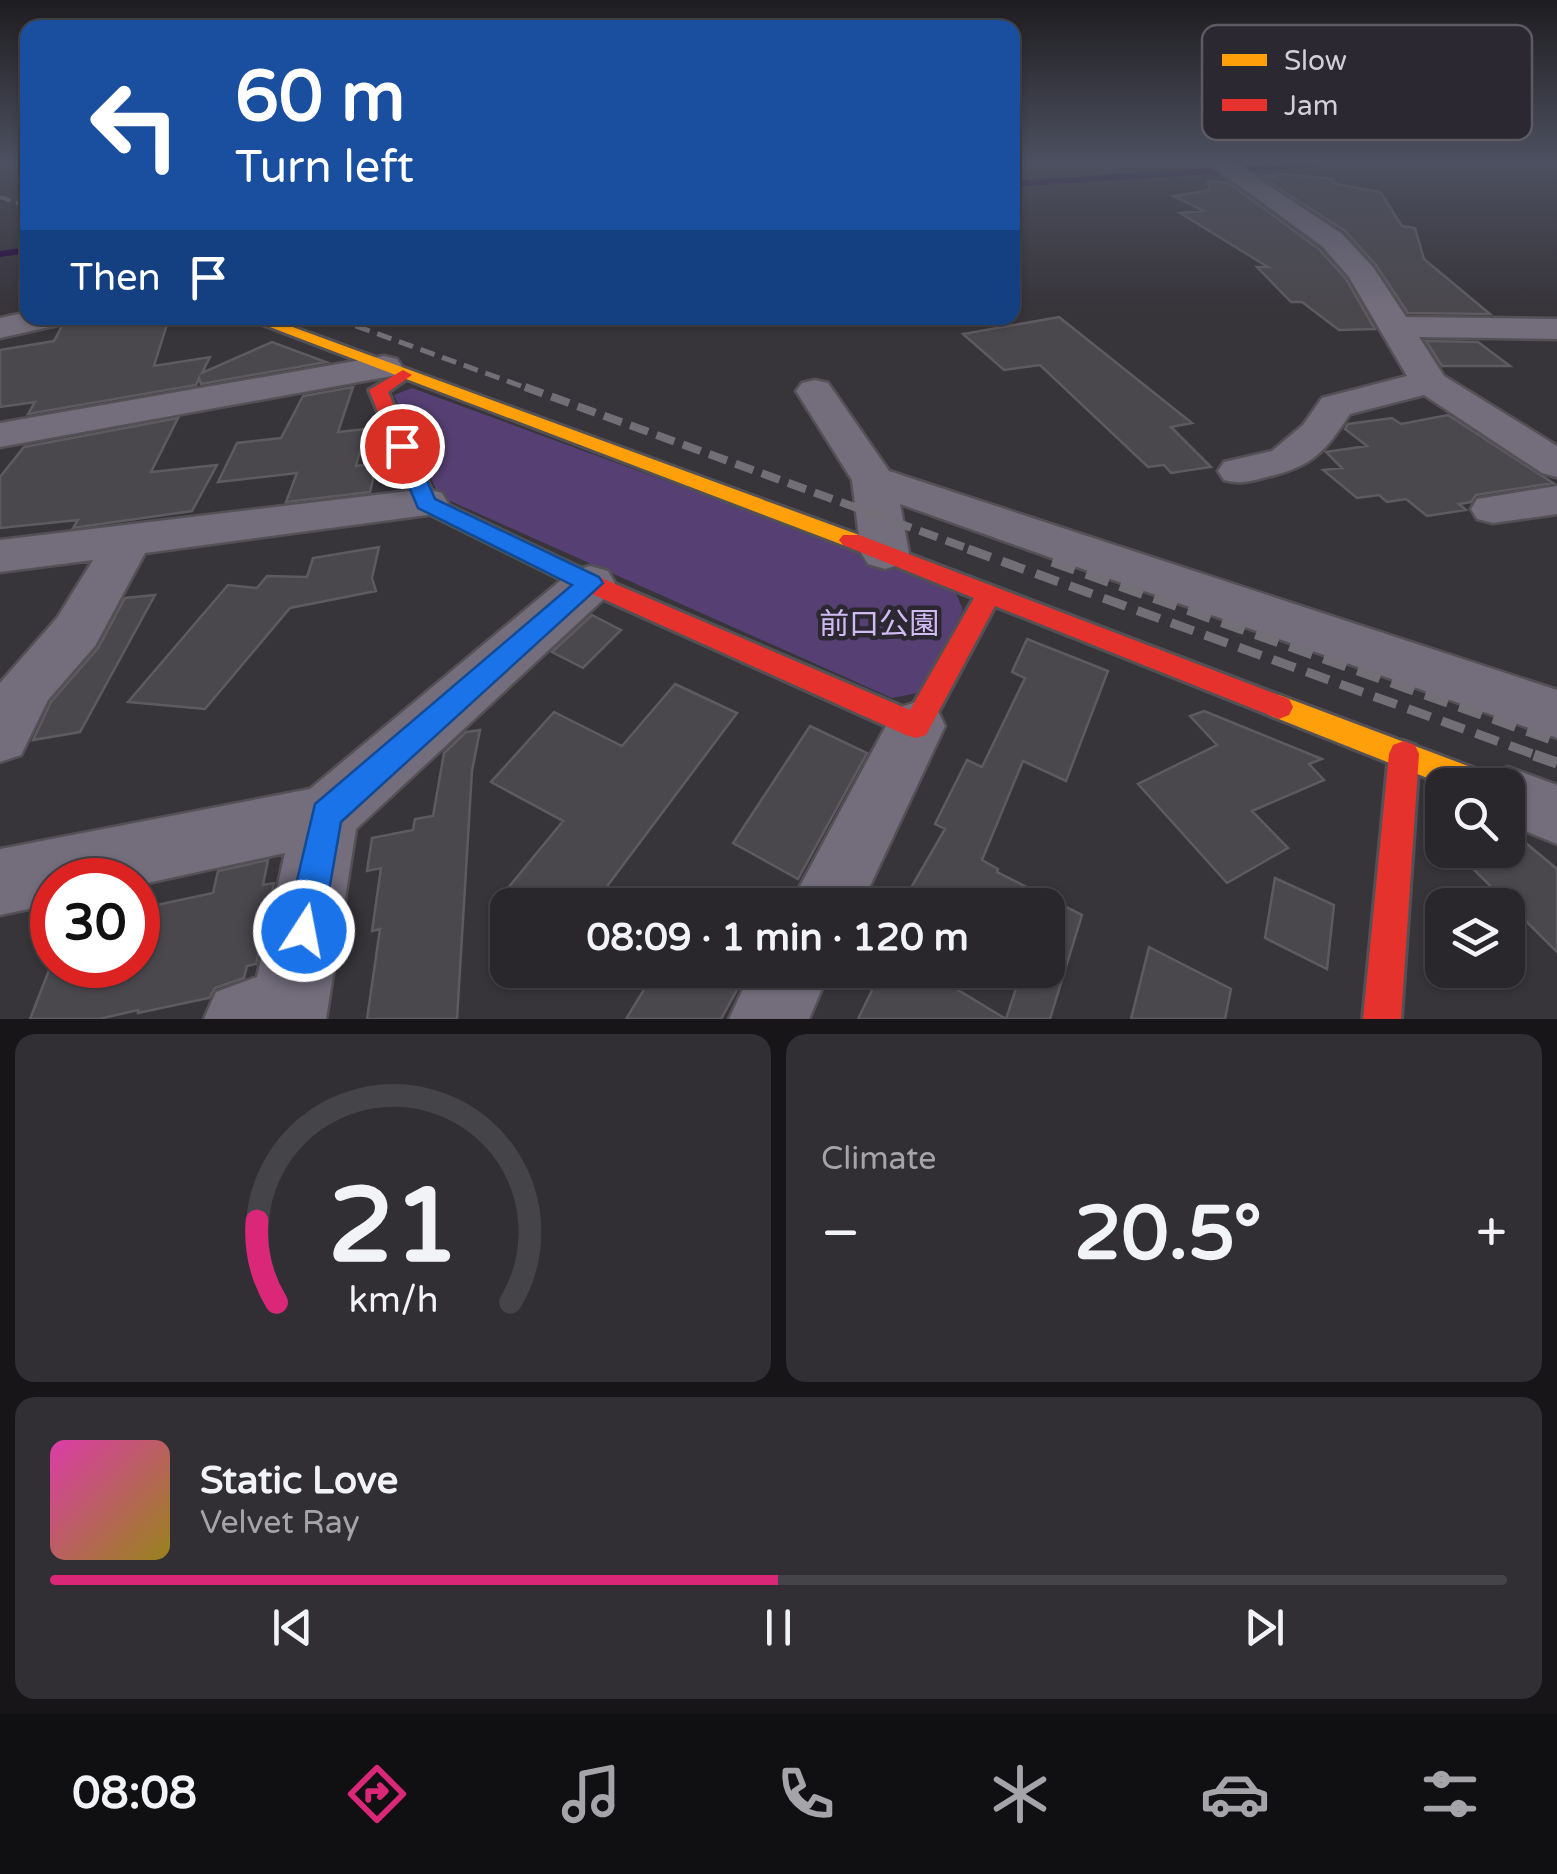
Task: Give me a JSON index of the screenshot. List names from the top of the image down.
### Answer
{
  "parks": ["前口公園"],
  "legend": ["Slow", "Jam"],
  "page": {
    "turn": ["60 m", "Turn left"],
    "then": "Then",
    "limit": "30",
    "trip": "08:09 · 1 min · 120 m",
    "tile": "Climate",
    "heat": ["−", "20.5°", "+"],
    "song": ["Static Love", "Velvet Ray"],
    "tabs": "08:08",
    "gauge": ["21", "km/h"]
  }
}
